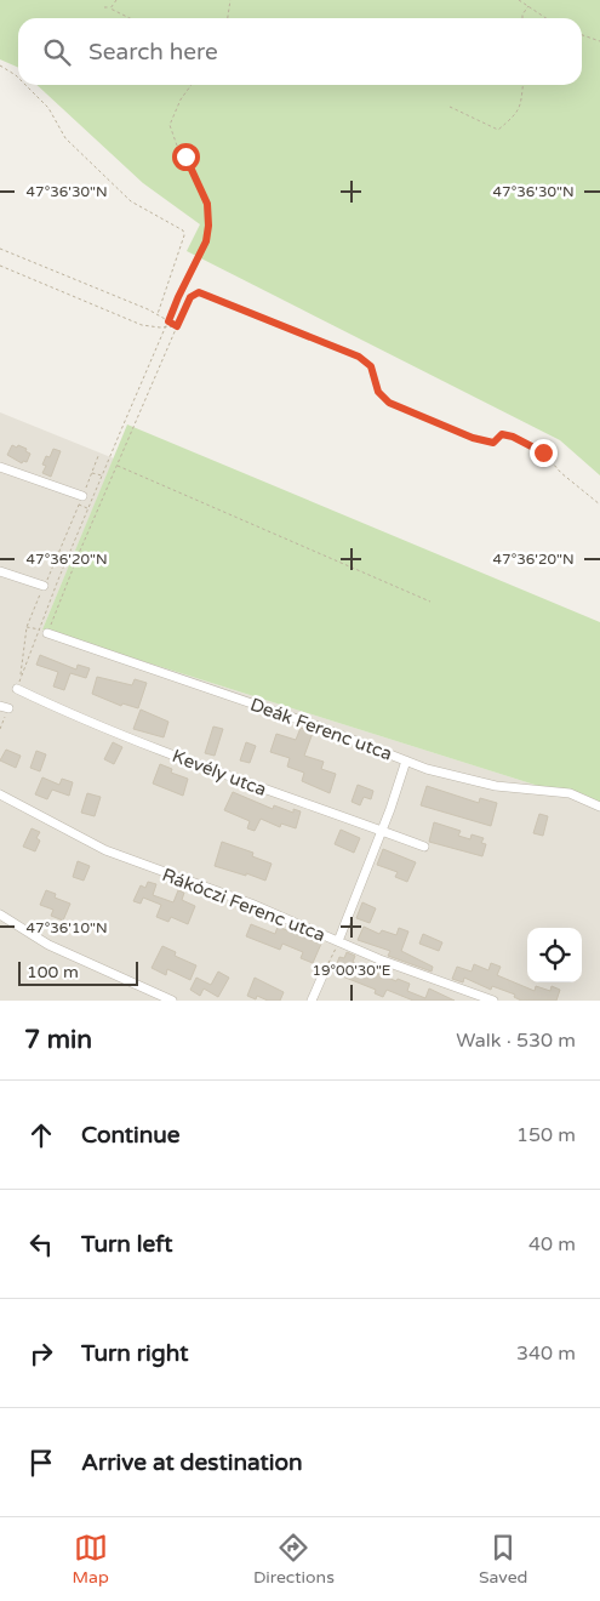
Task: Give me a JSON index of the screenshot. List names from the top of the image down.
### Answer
{
  "streets": {
    "street": ["Deák Ferenc utca", "Kevély utca", "Rákóczi Ferenc utca"]
  },
  "scale_bar": "100 m",
  "page": {
    "search": "Search here",
    "scale": "100 m",
    "heading": ["7 min", "Walk · 530 m"],
    "list": [
      ["Continue", "150 m"],
      ["Turn left", "40 m"],
      ["Turn right", "340 m"],
      "Arrive at destination"
    ],
    "nav": ["Map", "Directions", "Saved"]
  },
  "coordinates": [
    "47°36'30\"N",
    "47°36'20\"N",
    "47°36'10\"N",
    "19°00'30\"E"
  ]
}
